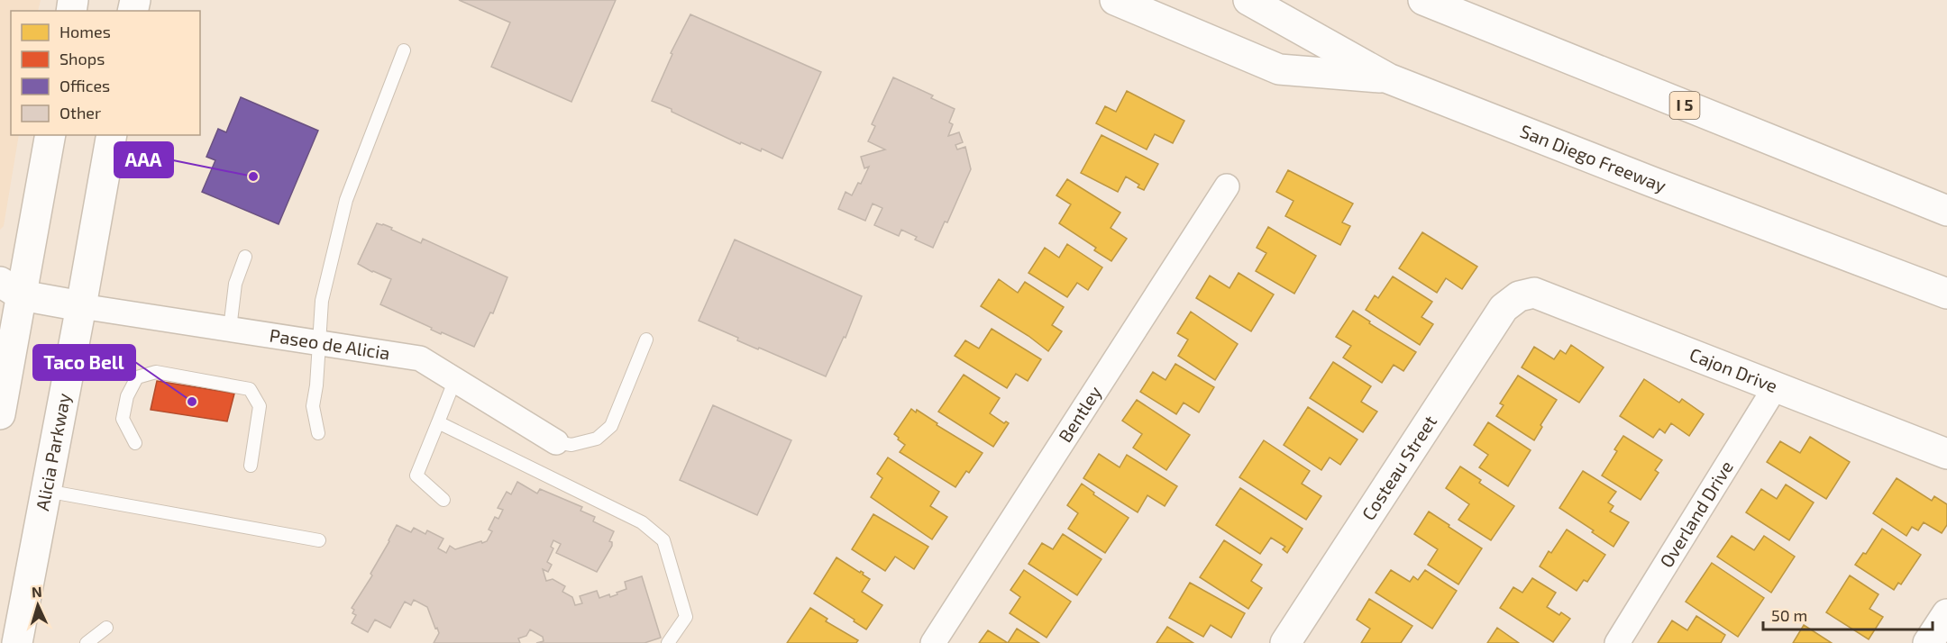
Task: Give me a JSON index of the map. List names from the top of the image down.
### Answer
{
  "streets": {
    "main road": [
      "I 5",
      "San Diego Freeway",
      "Cajon Drive",
      "Alicia Parkway",
      "Costeau Street"
    ],
    "street": ["Paseo de Alicia", "Bentley", "Overland Drive"]
  },
  "crossings": [
    ["Paseo de Alicia", "Alicia Parkway"],
    ["Cajon Drive", "Costeau Street"],
    ["Cajon Drive", "Overland Drive"]
  ],
  "places": ["AAA", "Taco Bell"],
  "legend": [
    "Homes",
    "Shops",
    "Offices",
    "Other"
  ],
  "scale_bar": "50 m",
  "north": "top"
}
